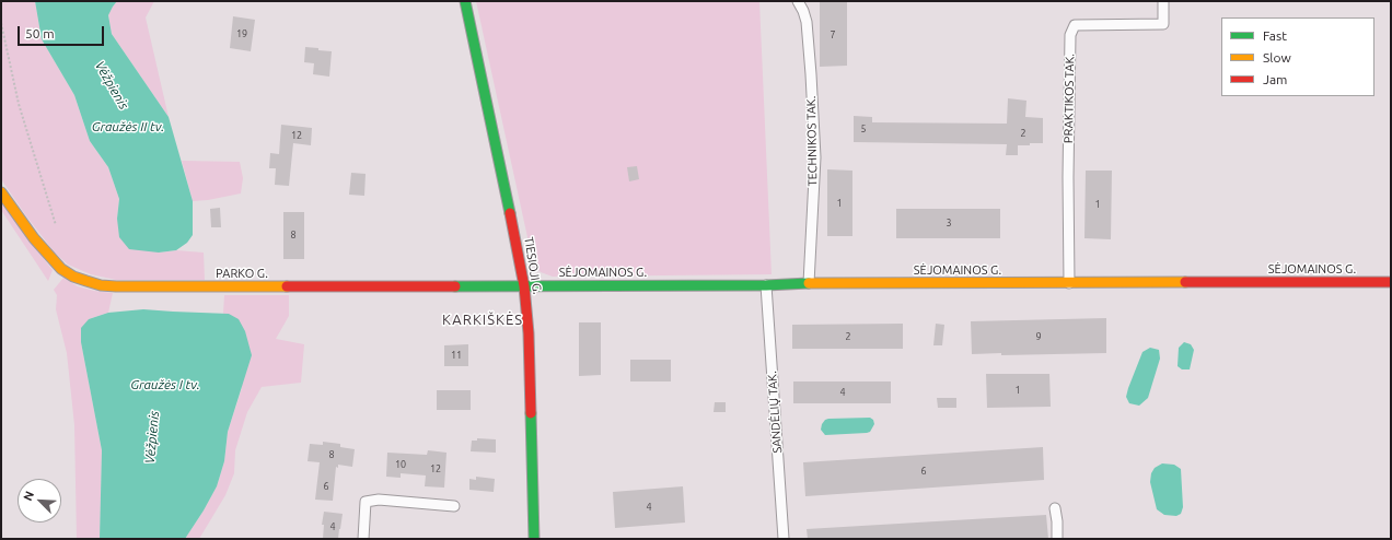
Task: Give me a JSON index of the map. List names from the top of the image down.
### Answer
{
  "streets": {
    "street": [
      "PRAKTIKOS TAK.",
      "TECHNIKOS TAK.",
      "TIESIOJI G.",
      "SĖJOMAINOS G.",
      "PARKO G.",
      "SANDĖLIŲ TAK."
    ]
  },
  "crossings": [
    ["PRAKTIKOS TAK.", "SĖJOMAINOS G."],
    ["TECHNIKOS TAK.", "SĖJOMAINOS G."],
    ["TIESIOJI G.", "SĖJOMAINOS G."],
    ["TIESIOJI G.", "PARKO G."],
    ["SĖJOMAINOS G.", "PARKO G."],
    ["SĖJOMAINOS G.", "SANDĖLIŲ TAK."]
  ],
  "districts": ["KARKIŠKĖS"],
  "water": ["Vėžpienis", "Graužės II tv.", "Graužės I tv."],
  "house_numbers": [
    "19",
    "7",
    "5",
    "2",
    "12",
    "1",
    "1",
    "3",
    "8",
    "2",
    "9",
    "11",
    "1",
    "4",
    "8",
    "10",
    "12",
    "6",
    "6",
    "4",
    "4"
  ],
  "legend": ["Fast", "Slow", "Jam"],
  "scale_bar": "50 m",
  "north": "top left"
}
